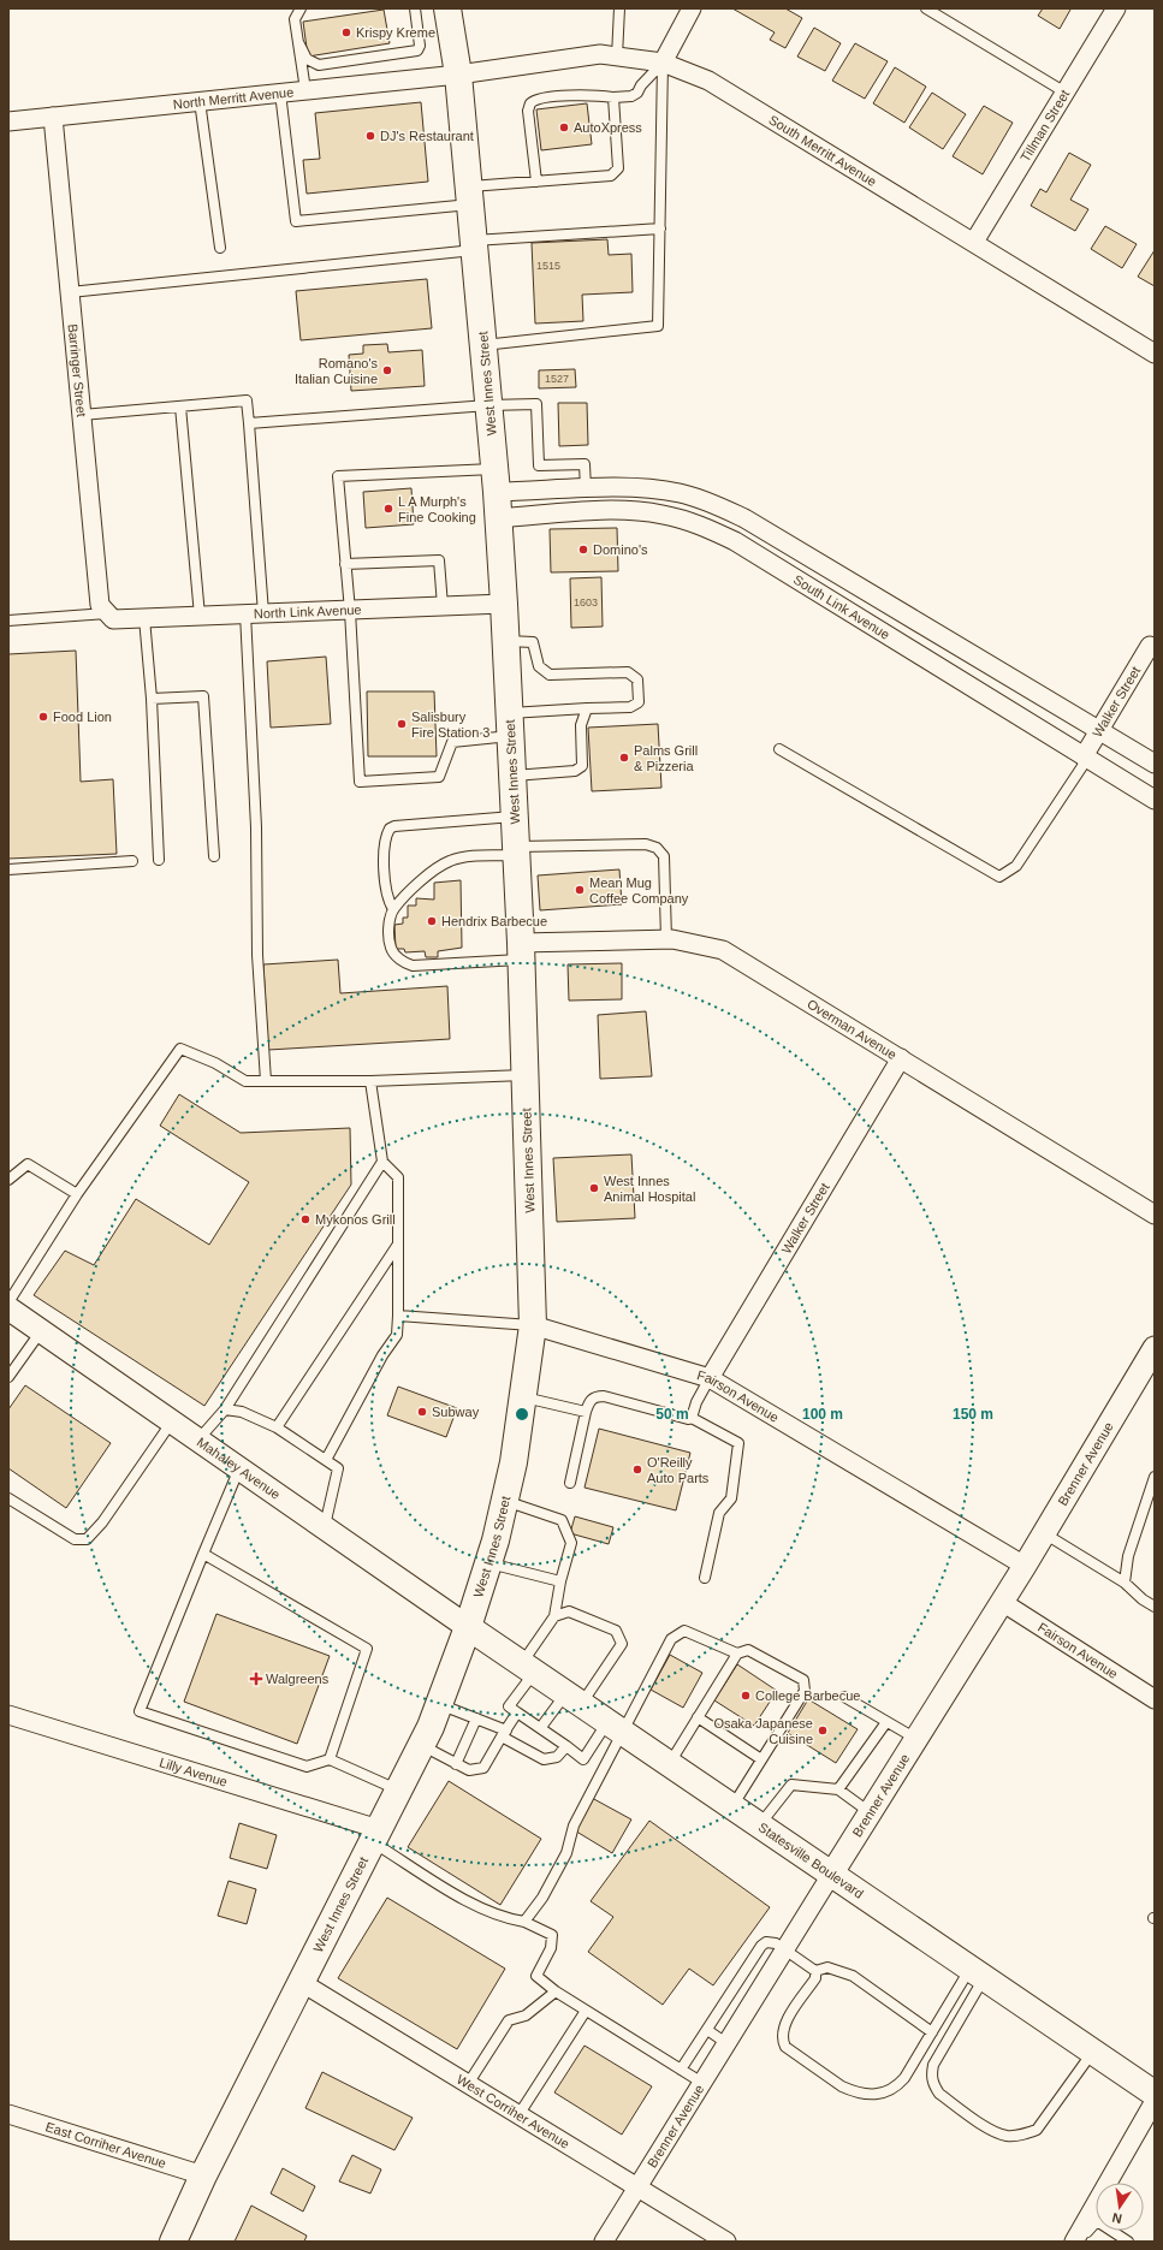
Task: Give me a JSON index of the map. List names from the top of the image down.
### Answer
{
  "streets": {
    "main road": ["West Innes Street", "Statesville Boulevard"],
    "street": [
      "North Merritt Avenue",
      "Tillman Street",
      "South Merritt Avenue",
      "Barringer Street",
      "South Link Avenue",
      "North Link Avenue",
      "Walker Street",
      "Overman Avenue",
      "Fairson Avenue",
      "Brenner Avenue",
      "Mahaley Avenue",
      "Lilly Avenue",
      "West Corriher Avenue",
      "East Corriher Avenue"
    ]
  },
  "crossings": [
    ["North Merritt Avenue", "South Merritt Avenue"],
    ["North Merritt Avenue", "Barringer Street"],
    ["North Merritt Avenue", "West Innes Street"],
    ["Tillman Street", "South Merritt Avenue"],
    ["South Merritt Avenue", "West Innes Street"],
    ["Barringer Street", "North Link Avenue"],
    ["West Innes Street", "South Link Avenue"],
    ["West Innes Street", "North Link Avenue"],
    ["West Innes Street", "Overman Avenue"],
    ["West Innes Street", "Fairson Avenue"],
    ["West Innes Street", "Mahaley Avenue"],
    ["West Innes Street", "Lilly Avenue"],
    ["West Innes Street", "Statesville Boulevard"],
    ["West Innes Street", "West Corriher Avenue"],
    ["West Innes Street", "East Corriher Avenue"],
    ["South Link Avenue", "Walker Street"],
    ["Walker Street", "Overman Avenue"],
    ["Walker Street", "Fairson Avenue"],
    ["Fairson Avenue", "Brenner Avenue"],
    ["Brenner Avenue", "Statesville Boulevard"],
    ["Brenner Avenue", "West Corriher Avenue"],
    ["Mahaley Avenue", "Statesville Boulevard"]
  ],
  "places": {
    "other": [
      "Krispy Kreme",
      "AutoXpress",
      "DJ's Restaurant",
      "Romano's Italian Cuisine",
      "L A Murph's Fine Cooking",
      "Domino's",
      "Food Lion",
      "Salisbury Fire Station 3",
      "Palms Grill & Pizzeria",
      "Mean Mug Coffee Company",
      "Hendrix Barbecue",
      "West Innes Animal Hospital",
      "Mykonos Grill",
      "Subway",
      "O'Reilly Auto Parts",
      "College Barbecue",
      "Osaka Japanese Cuisine"
    ],
    "health": ["Walgreens"]
  },
  "house_numbers": ["1515", "1527", "1603"],
  "north": "bottom",
  "rings": ["50 m", "100 m", "150 m"]
}
